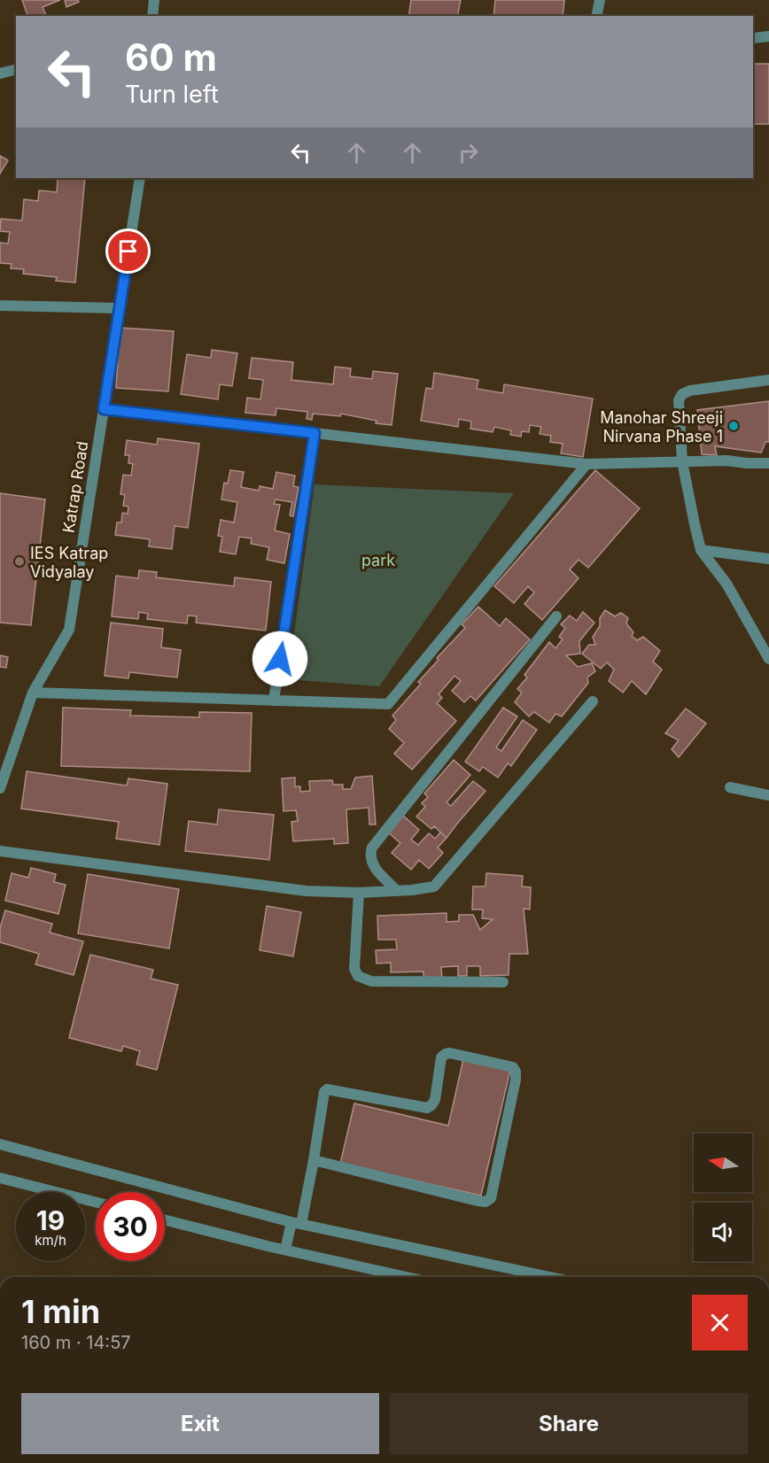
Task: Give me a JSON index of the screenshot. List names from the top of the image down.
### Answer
{
  "streets": {
    "street": ["Katrap Road"]
  },
  "parks": ["park"],
  "places": ["Manohar Shreeji Nirvana Phase 1", "IES Katrap Vidyalay"],
  "north": "left",
  "page": {
    "turn": ["60 m", "Turn left"],
    "speed": "19 km/h",
    "limit": "30",
    "heading": ["1 min", "160 m · 14:57"],
    "buttons": ["Exit", "Share"]
  }
}
